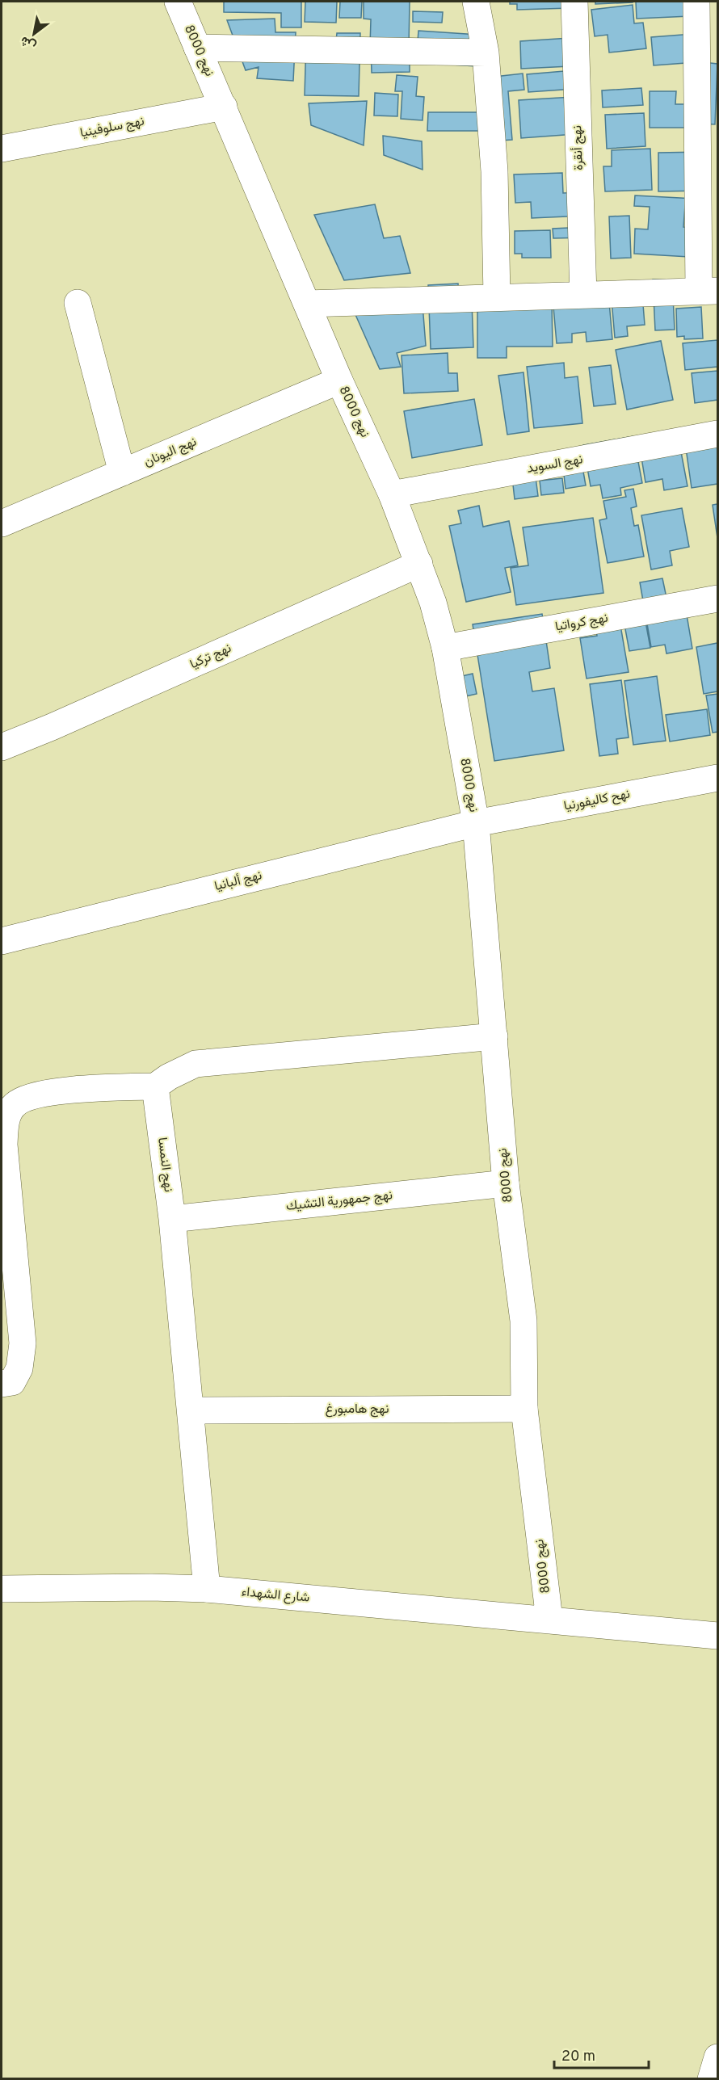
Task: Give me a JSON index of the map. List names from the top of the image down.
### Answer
{
  "streets": {
    "street": [
      "نهج 8000",
      "نهج سلوفينيا",
      "نهج أنقرة",
      "نهج اليونان",
      "نهج السويد",
      "نهج كرواتيا",
      "نهج تركيا",
      "نهح كاليفورنيا",
      "نهج ألبانيا",
      "نهج النمسا",
      "نهج جمهورية التشيك",
      "نهج هامبورغ",
      "شارع الشهداء"
    ]
  },
  "crossings": [
    ["نهج 8000", "نهج سلوفينيا"],
    ["نهج 8000", "نهج اليونان"],
    ["نهج 8000", "نهج السويد"],
    ["نهج 8000", "نهج كرواتيا"],
    ["نهج 8000", "نهج تركيا"],
    ["نهج 8000", "نهح كاليفورنيا"],
    ["نهج 8000", "نهج ألبانيا"],
    ["نهج 8000", "نهج جمهورية التشيك"],
    ["نهج 8000", "نهج هامبورغ"],
    ["نهج 8000", "شارع الشهداء"],
    ["نهح كاليفورنيا", "نهج ألبانيا"],
    ["نهج النمسا", "نهج جمهورية التشيك"],
    ["نهج النمسا", "نهج هامبورغ"],
    ["نهج النمسا", "شارع الشهداء"]
  ],
  "scale_bar": "20 m",
  "north": "bottom left"
}
